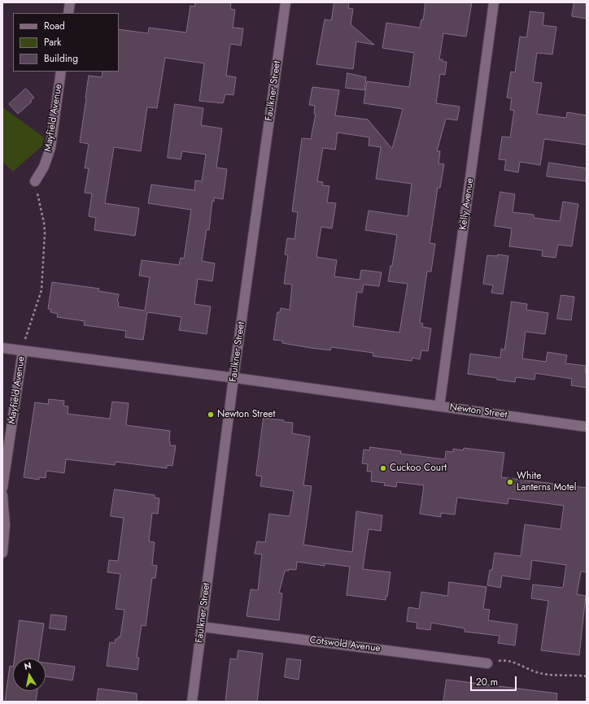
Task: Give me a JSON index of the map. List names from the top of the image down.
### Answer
{
  "streets": {
    "street": [
      "Faulkner Street",
      "Mayfield Avenue",
      "Kelly Avenue",
      "Newton Street",
      "Cotswold Avenue"
    ]
  },
  "crossings": [
    ["Faulkner Street", "Newton Street"],
    ["Faulkner Street", "Cotswold Avenue"],
    ["Mayfield Avenue", "Newton Street"],
    ["Kelly Avenue", "Newton Street"]
  ],
  "places": ["Newton Street", "Cuckoo Court", "White Lanterns Motel"],
  "legend": ["Road", "Park", "Building"],
  "scale_bar": "20 m",
  "north": "top"
}
